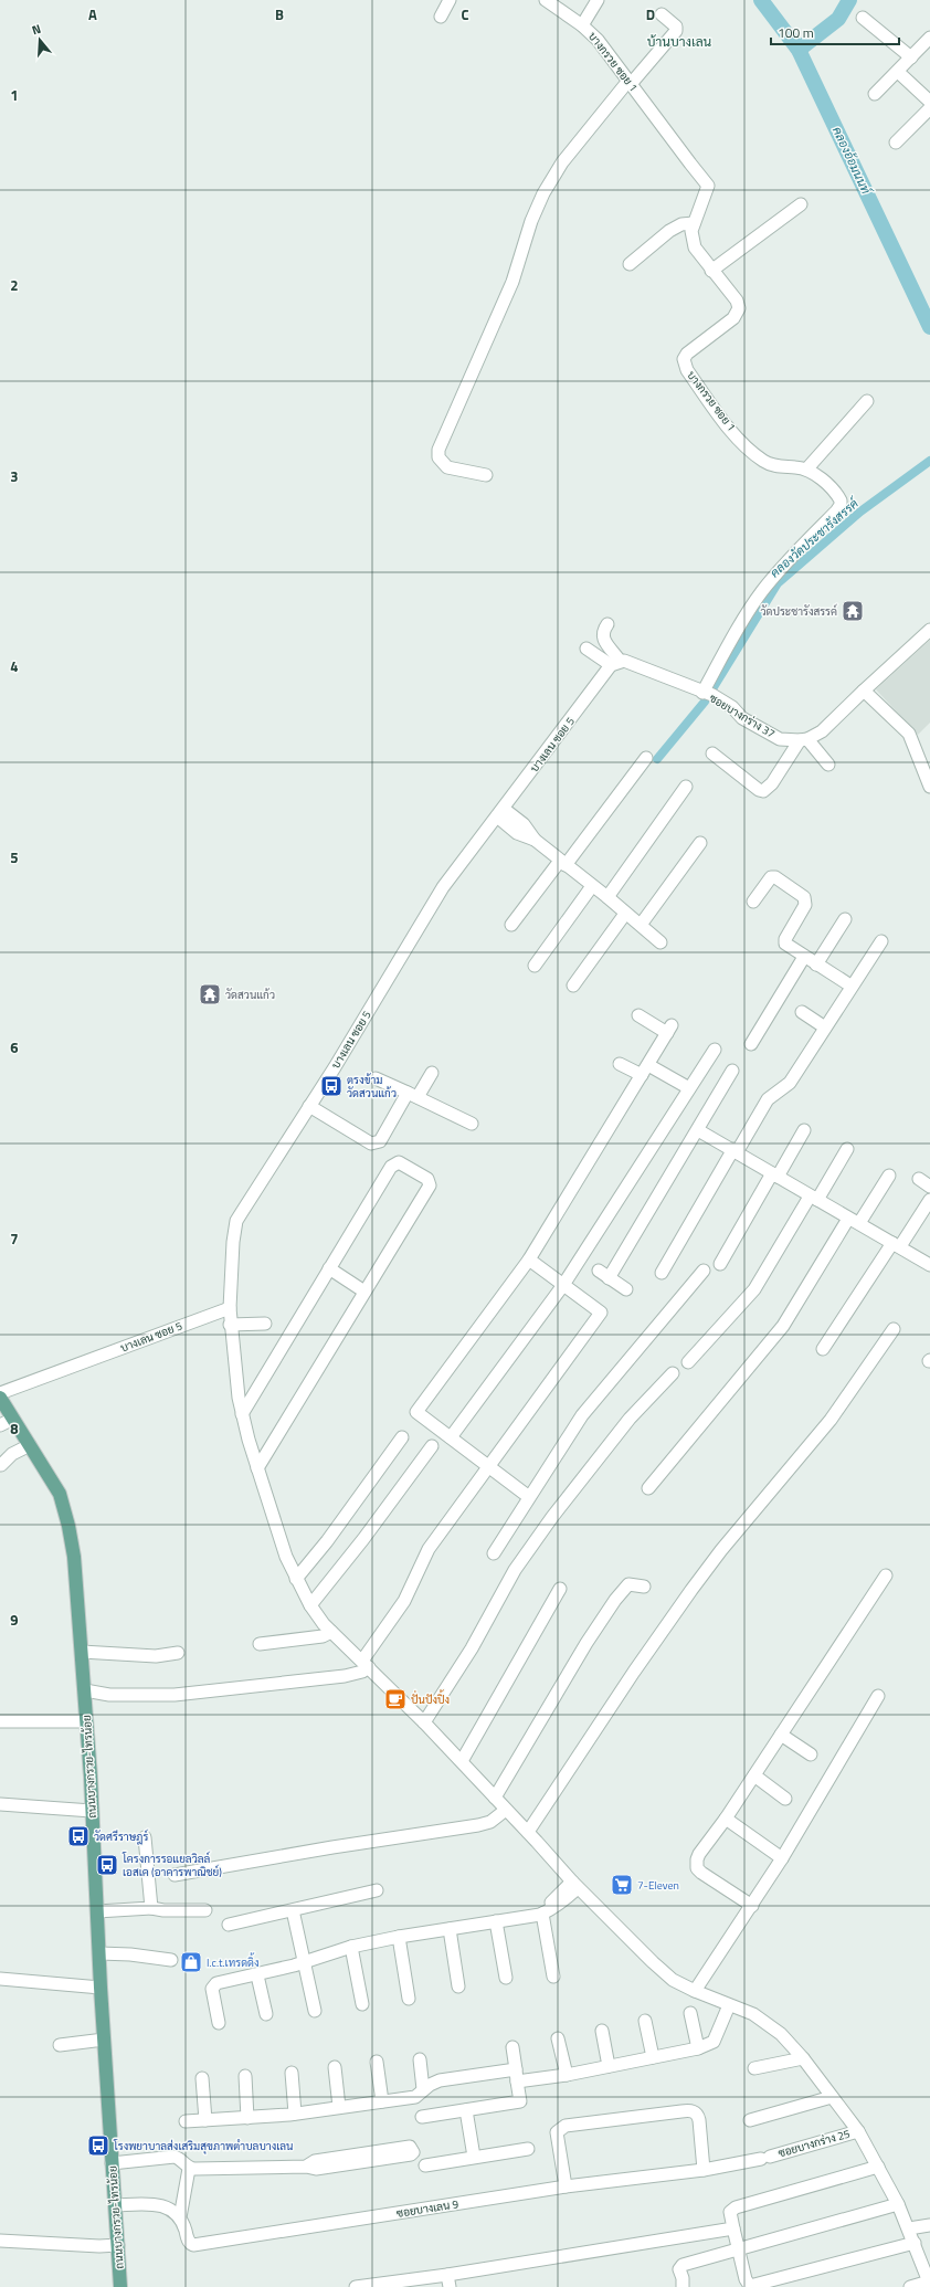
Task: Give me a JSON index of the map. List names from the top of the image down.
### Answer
{
  "streets": {
    "main road": ["ถนนบางกรวย-ไทรน้อย"],
    "street": [
      "บางกรวย ซอย 1",
      "ซอยบางกร่าง 37",
      "บางเลน ซอย 5",
      "ซอยบางกร่าง 25",
      "ซอยบางเลน 9"
    ]
  },
  "crossings": [
    ["ซอยบางกร่าง 37", "บางเลน ซอย 5"],
    ["ซอยบางกร่าง 25", "ซอยบางเลน 9"]
  ],
  "districts": ["บ้านบางเลน"],
  "water": ["คลองอ้อมนนท์", "คลองวัดประชารังสรรค์"],
  "places": {
    "temple": ["วัดประชารังสรรค์", "วัดสวนแก้ว"],
    "bus stop": [
      "ตรงข้าม วัดสวนแก้ว",
      "วัดศรีราษฎร์",
      "โครงการรอแยลวิลล์ เอสเค (อาคารพาณิชย์)",
      "โรงพยาบาลส่งเสริมสุขภาพตำบลบางเลน"
    ],
    "cafe": ["ปั่นปังปิ้ง"],
    "supermarket": ["7-Eleven"],
    "shop": ["I.c.t.เทรดดิ้ง"]
  },
  "scale_bar": "100 m",
  "north": "top",
  "grid": {
    "columns": [
      "A",
      "B",
      "C",
      "D"
    ],
    "rows": [
      "1",
      "2",
      "3",
      "4",
      "5",
      "6",
      "7",
      "8",
      "9"
    ]
  }
}
